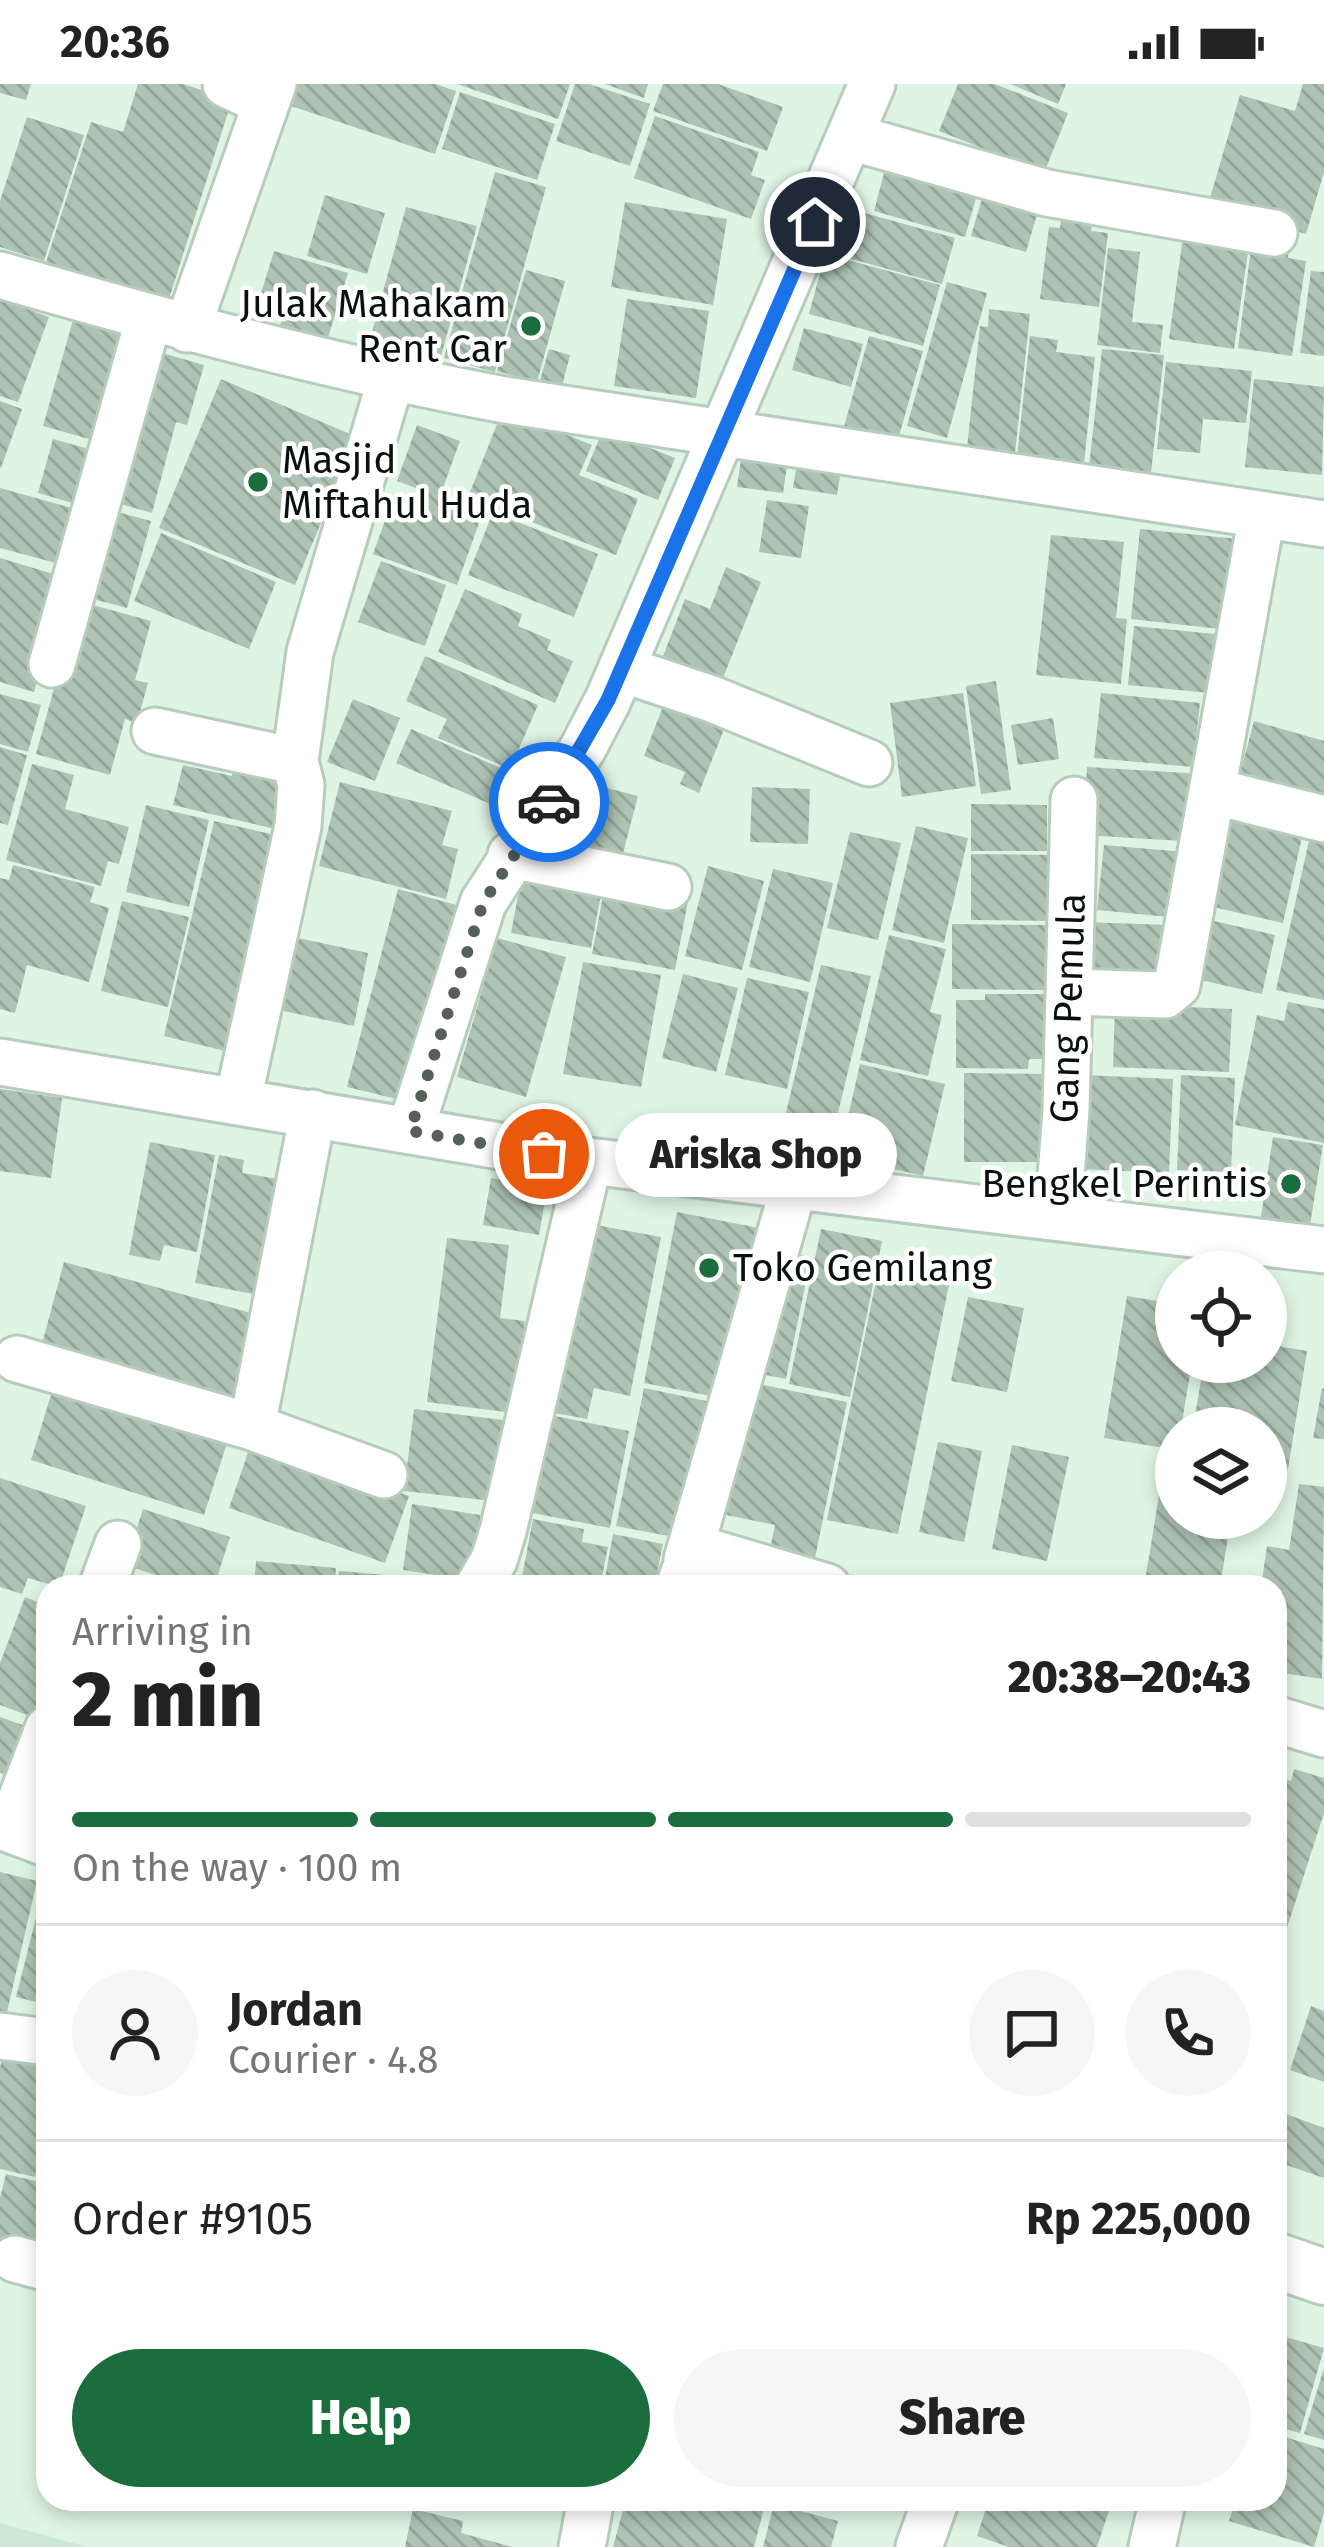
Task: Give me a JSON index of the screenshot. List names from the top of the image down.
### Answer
{
  "streets": {
    "street": ["Gang Pemula"]
  },
  "places": [
    "Julak Mahakam Rent Car",
    "Masjid Miftahul Huda",
    "Ariska Shop",
    "Bengkel Perintis",
    "Toko Gemilang"
  ],
  "page": {
    "status": "20:36",
    "bubble": "Ariska Shop",
    "heading": ["2 min", "Arriving in", "20:38–20:43"],
    "panel": [
      "Jordan",
      "Courier · 4.8",
      "Order #9105",
      "Rp 225,000"
    ],
    "bar": "On the way · 100 m",
    "buttons": ["Help", "Share"]
  }
}
